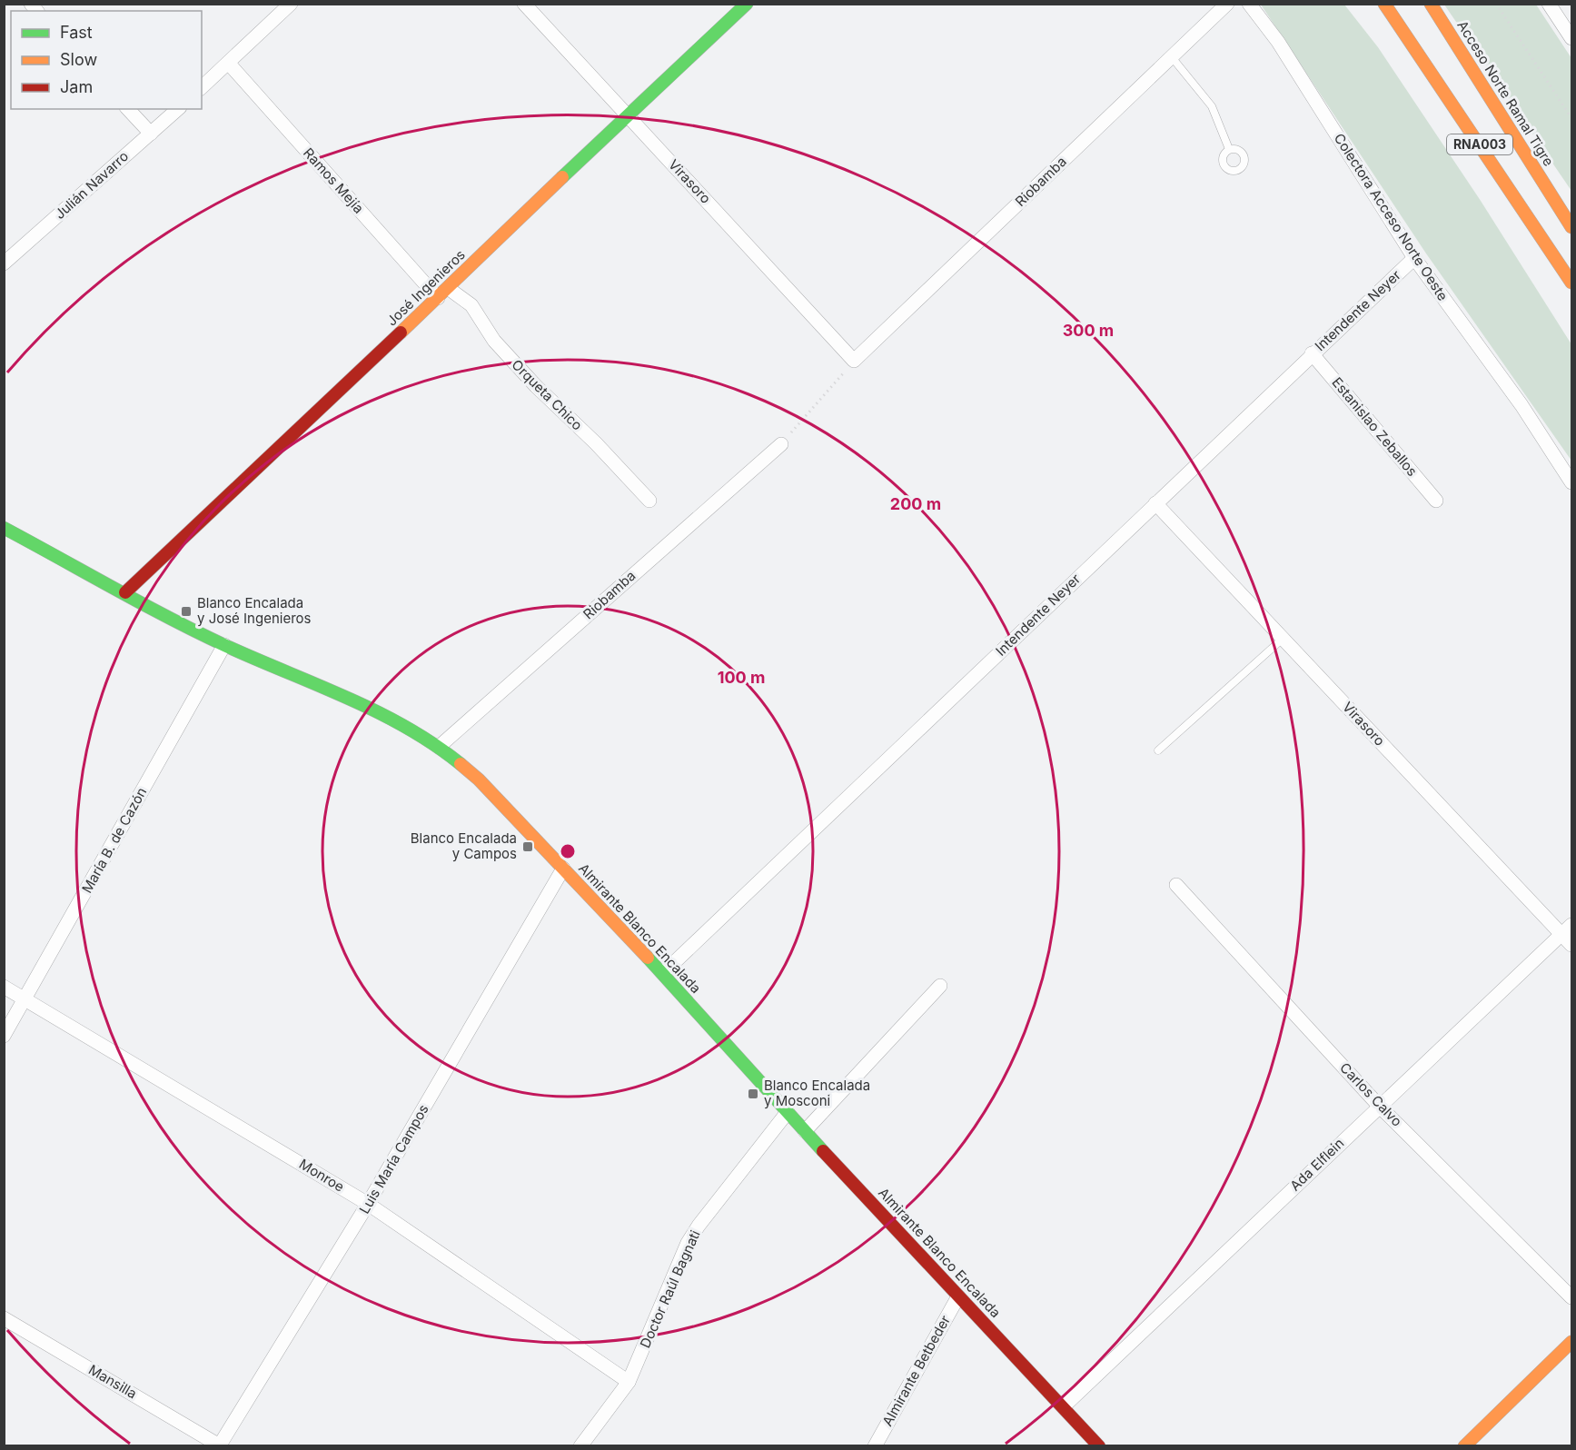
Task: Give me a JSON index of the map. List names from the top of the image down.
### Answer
{
  "streets": {
    "main road": [
      "Acceso Norte Ramal Tigre",
      "RNA003",
      "José Ingenieros",
      "Almirante Blanco Encalada"
    ],
    "street": [
      "Ramos Mejía",
      "Virasoro",
      "Riobamba",
      "Julián Navarro",
      "Colectora Acceso Norte Oeste",
      "Intendente Neyer",
      "Orqueta Chico",
      "Estanislao Zeballos",
      "María B. de Cazón",
      "Carlos Calvo",
      "Luis María Campos",
      "Ada Elflein",
      "Monroe",
      "Doctor Raúl Bagnati",
      "Almirante Betbeder",
      "Mansilla"
    ]
  },
  "crossings": [
    ["Ramos Mejía", "José Ingenieros"],
    ["Ramos Mejía", "Orqueta Chico"],
    ["Virasoro", "Riobamba"],
    ["Virasoro", "José Ingenieros"],
    ["Virasoro", "Intendente Neyer"],
    ["Virasoro", "Ada Elflein"],
    ["Riobamba", "Almirante Blanco Encalada"],
    ["Colectora Acceso Norte Oeste", "Intendente Neyer"],
    ["José Ingenieros", "Orqueta Chico"],
    ["José Ingenieros", "Almirante Blanco Encalada"],
    ["Intendente Neyer", "Estanislao Zeballos"],
    ["Intendente Neyer", "Almirante Blanco Encalada"],
    ["María B. de Cazón", "Almirante Blanco Encalada"],
    ["María B. de Cazón", "Monroe"],
    ["Almirante Blanco Encalada", "Luis María Campos"],
    ["Almirante Blanco Encalada", "Ada Elflein"],
    ["Almirante Blanco Encalada", "Doctor Raúl Bagnati"],
    ["Almirante Blanco Encalada", "Almirante Betbeder"],
    ["Carlos Calvo", "Ada Elflein"],
    ["Luis María Campos", "Monroe"],
    ["Luis María Campos", "Mansilla"],
    ["Monroe", "Doctor Raúl Bagnati"]
  ],
  "places": {
    "transit": ["Blanco Encalada y José Ingenieros", "Blanco Encalada y Campos", "Blanco Encalada y Mosconi"]
  },
  "legend": ["Fast", "Slow", "Jam"],
  "rings": ["300 m", "200 m", "100 m"]
}
